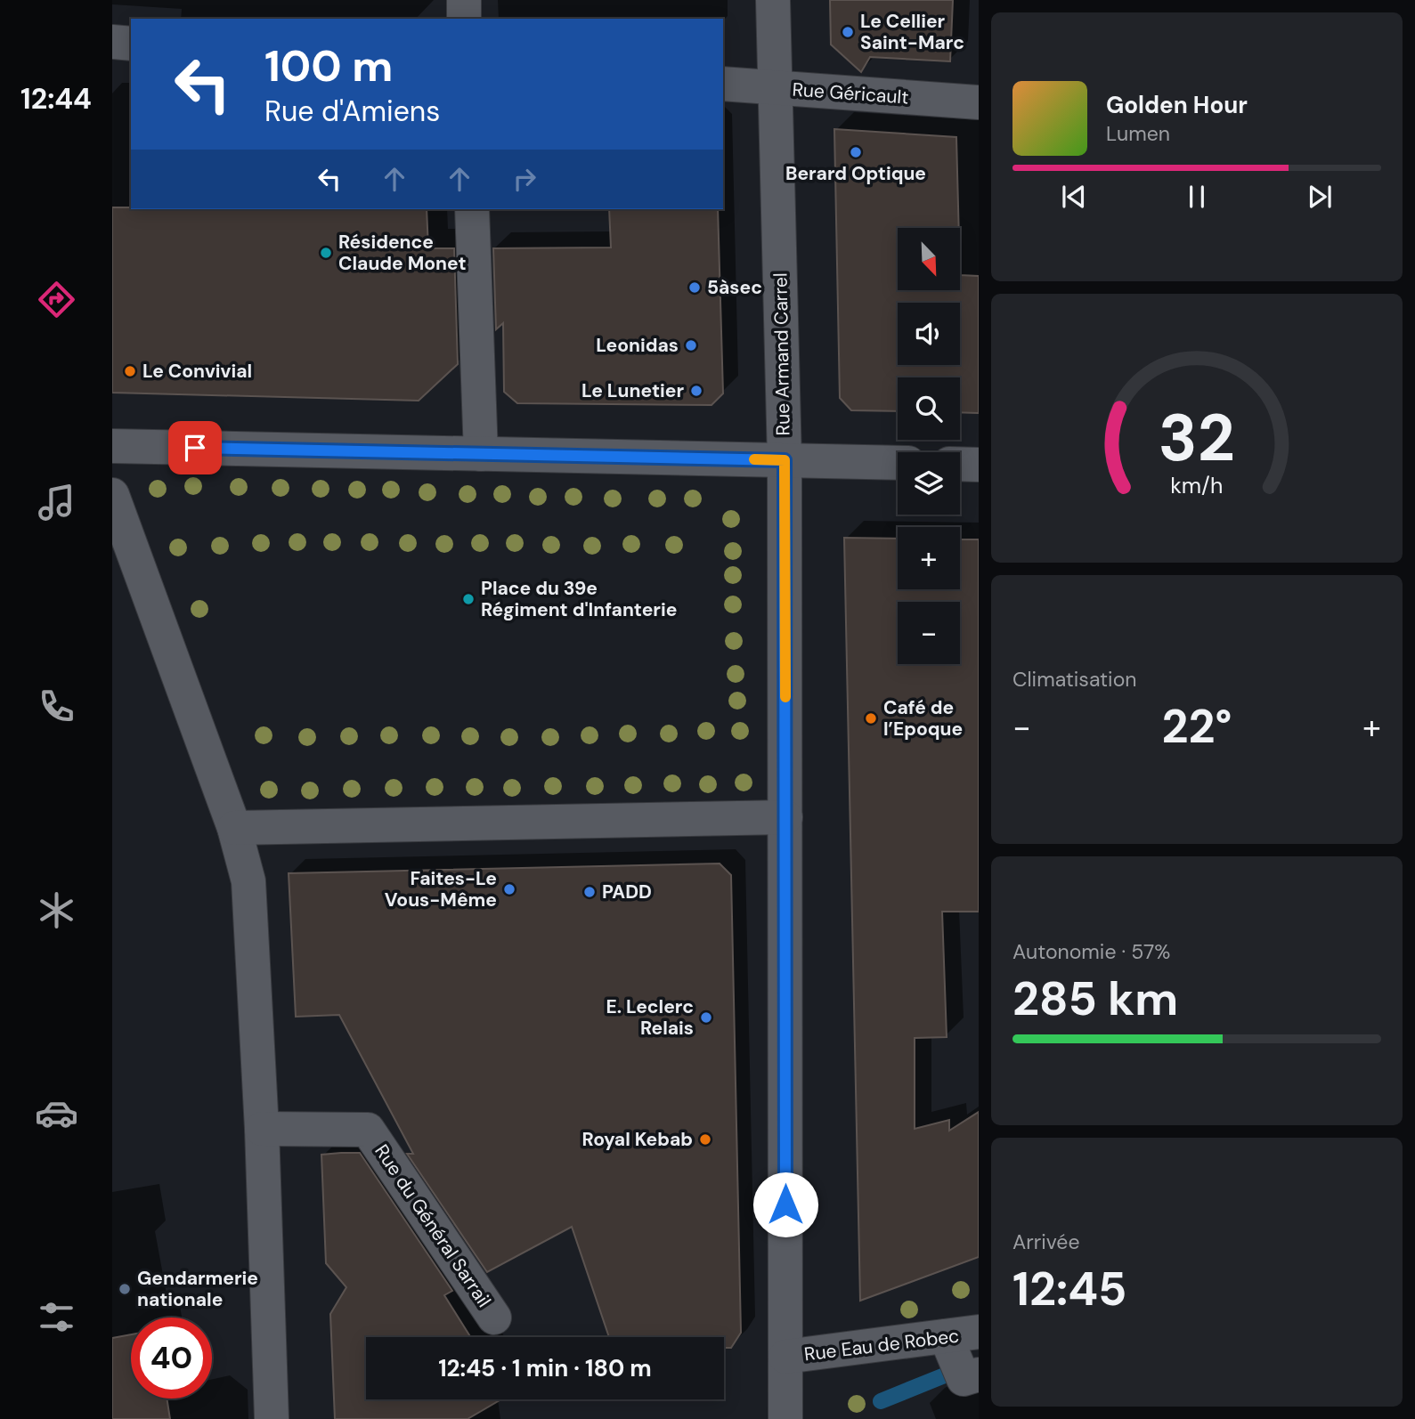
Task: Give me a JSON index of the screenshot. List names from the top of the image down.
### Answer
{
  "streets": {
    "street": [
      "Rue Géricault",
      "Rue Armand Carrel",
      "Rue du Général Sarrail",
      "Rue Eau de Robec"
    ]
  },
  "crossings": [
    ["Rue Géricault", "Rue Armand Carrel"],
    ["Rue Armand Carrel", "Rue Eau de Robec"]
  ],
  "places": [
    "Le Cellier Saint-Marc",
    "Berard Optique",
    "Résidence Claude Monet",
    "5àsec",
    "Leonidas",
    "Le Convivial",
    "Le Lunetier",
    "Place du 39e Régiment d'Infanterie",
    "Café de l’Epoque",
    "Faites-Le Vous-Même",
    "PADD",
    "E. Leclerc Relais",
    "Royal Kebab",
    "Gendarmerie nationale"
  ],
  "north": "bottom right",
  "page": {
    "tabs": "12:44",
    "turn": ["100 m", "Rue d'Amiens"],
    "song": ["Golden Hour", "Lumen"],
    "map_buttons": ["+", "−"],
    "tile": [
      "Climatisation",
      ["Autonomie · 57%", "285 km"],
      ["Arrivée", "12:45"]
    ],
    "heat": ["−", "22°", "+"],
    "limit": "40",
    "trip": "12:45 · 1 min · 180 m",
    "gauge": ["32", "km/h"]
  }
}
